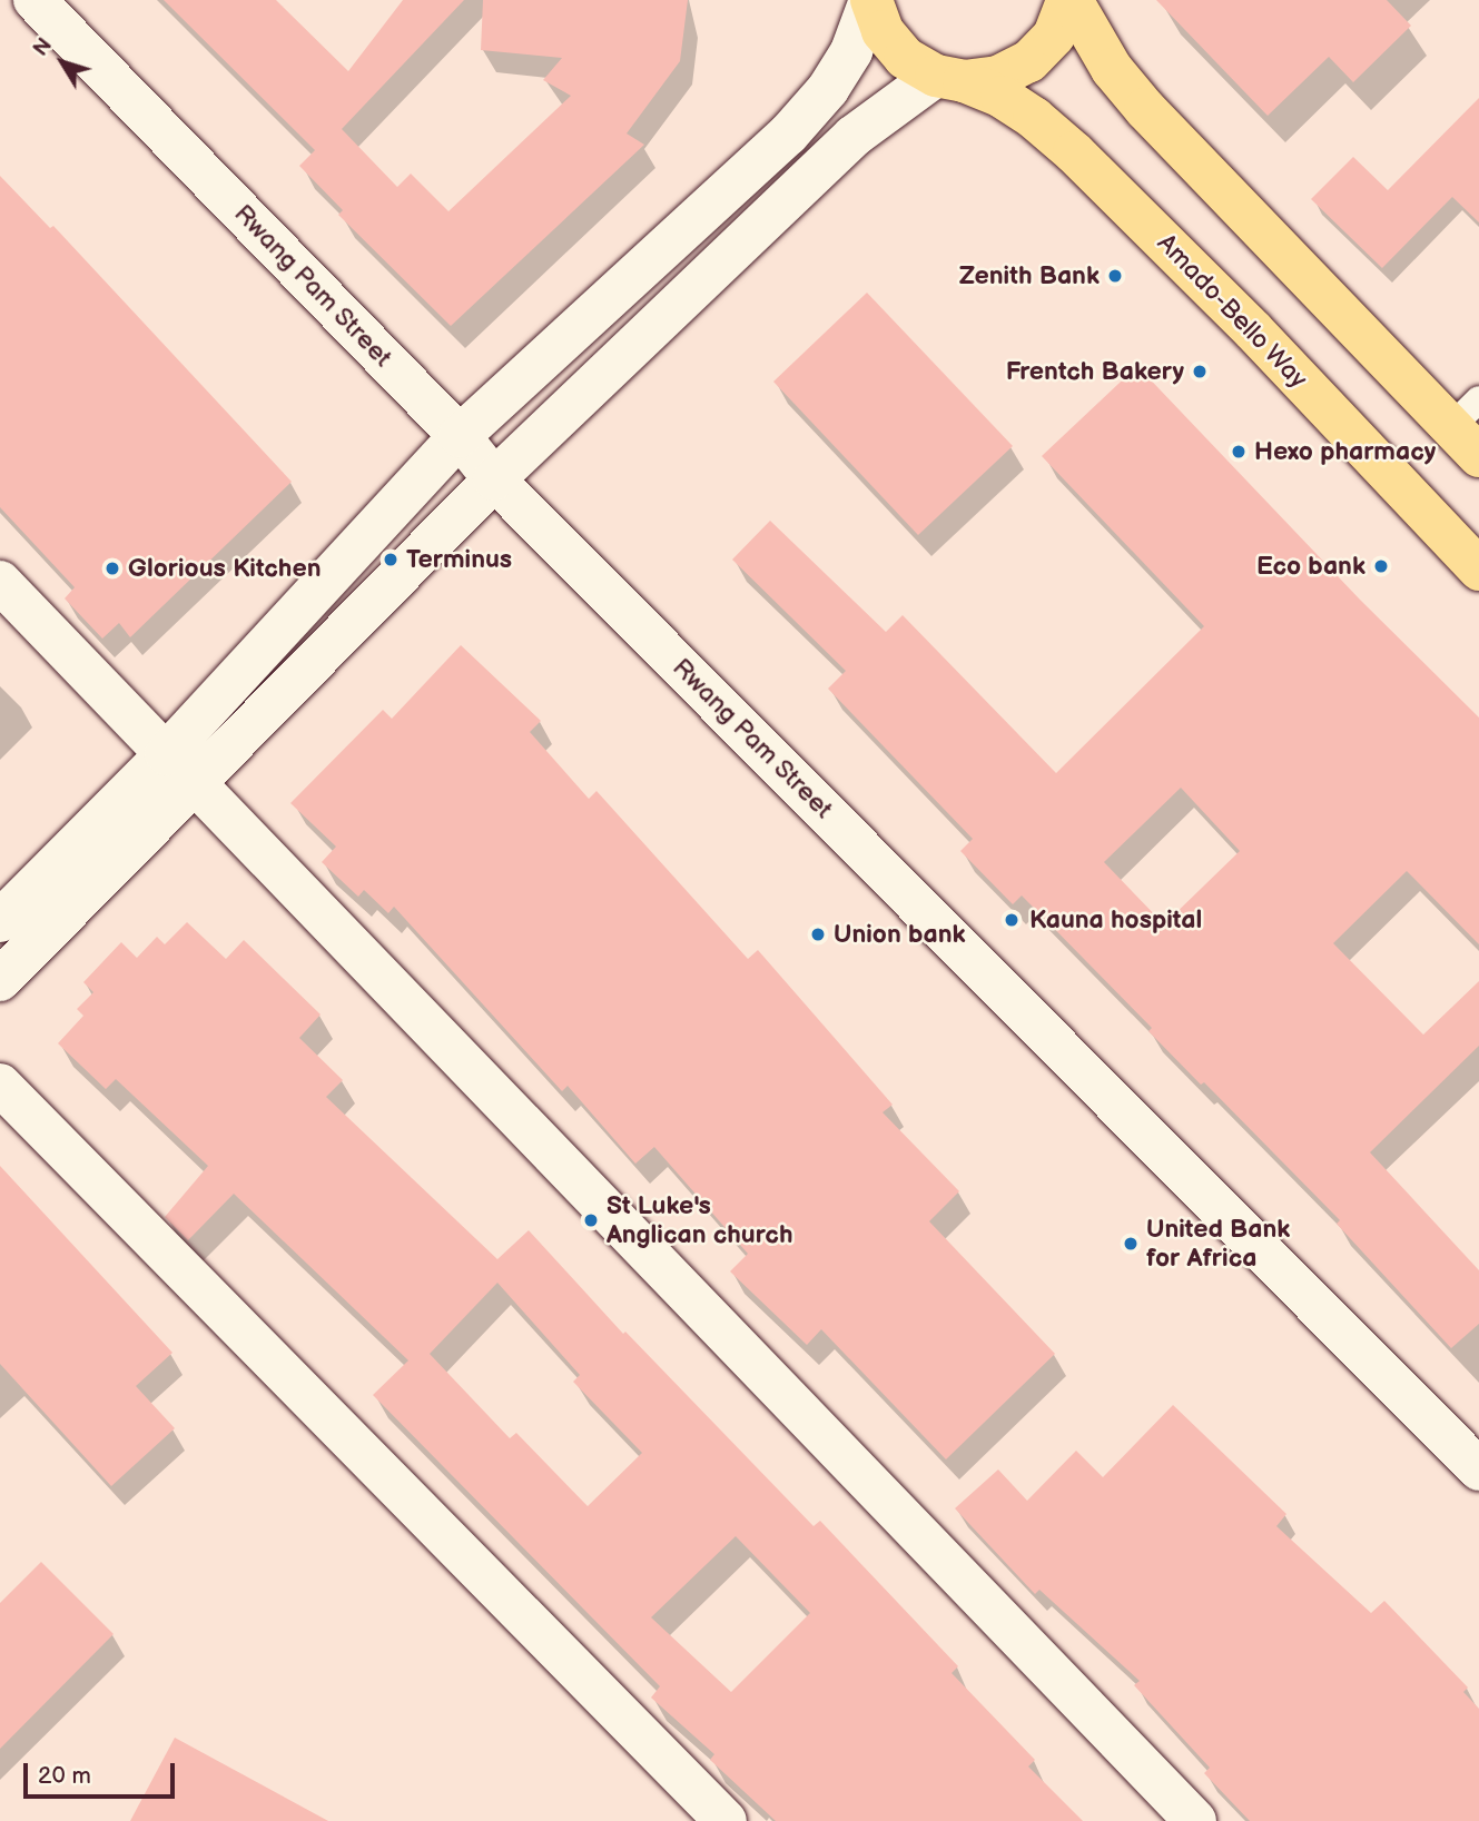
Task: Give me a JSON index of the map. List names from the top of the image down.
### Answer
{
  "streets": {
    "main road": ["Amado-Bello Way"],
    "street": ["Rwang Pam Street"]
  },
  "places": [
    "Zenith Bank",
    "Frentch Bakery",
    "Hexo pharmacy",
    "Terminus",
    "Eco bank",
    "Glorious Kitchen",
    "Kauna hospital",
    "Union bank",
    "St Luke's Anglican church",
    "United Bank for Africa"
  ],
  "scale_bar": "20 m",
  "north": "top left"
}
